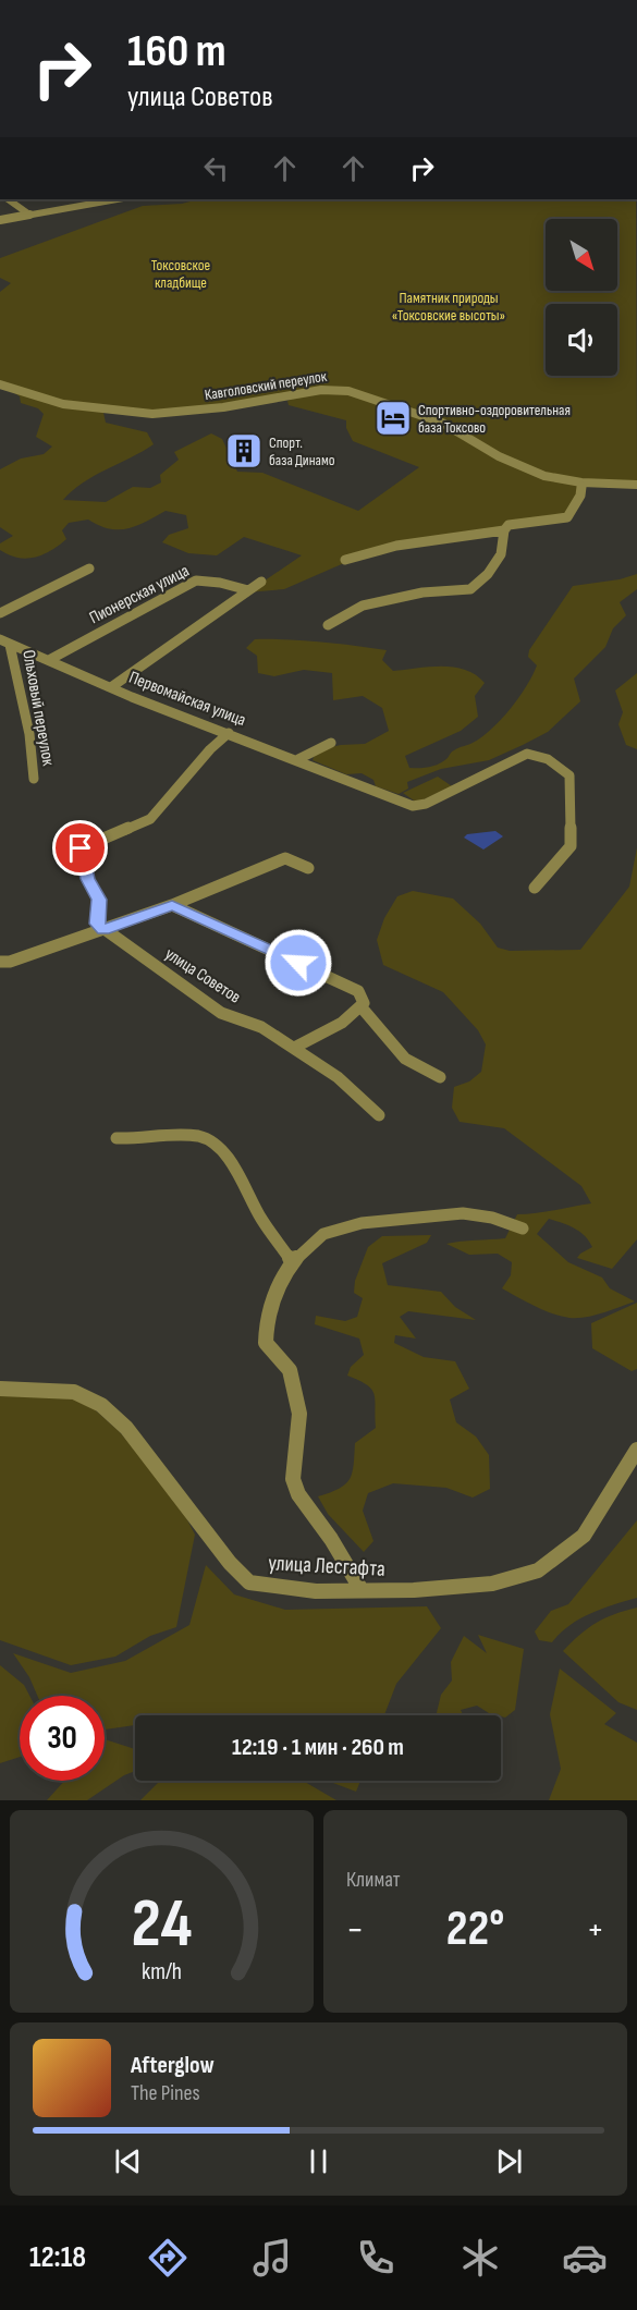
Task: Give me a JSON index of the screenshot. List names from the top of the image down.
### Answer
{
  "streets": {
    "street": [
      "Кавголовский переулок",
      "Пионерская улица",
      "Первомайская улица",
      "Ольховый переулок",
      "улица Советов",
      "улица Лесгафта"
    ]
  },
  "crossings": [
    ["Пионерская улица", "Первомайская улица"],
    ["Первомайская улица", "Ольховый переулок"]
  ],
  "parks": ["Токсовское кладбище", "Памятник природы «Токсовские высоты»"],
  "places": {
    "hotel": ["Спортивно-оздоровительная база Токсово"],
    "building": ["Спорт. база Динамо"]
  },
  "north": "bottom right",
  "page": {
    "turn": ["160 m", "улица Советов"],
    "limit": "30",
    "trip": "12:19 · 1 мин · 260 m",
    "tile": "Климат",
    "heat": ["−", "22°", "+"],
    "song": ["Afterglow", "The Pines"],
    "tabs": "12:18",
    "gauge": ["24", "km/h"]
  }
}
